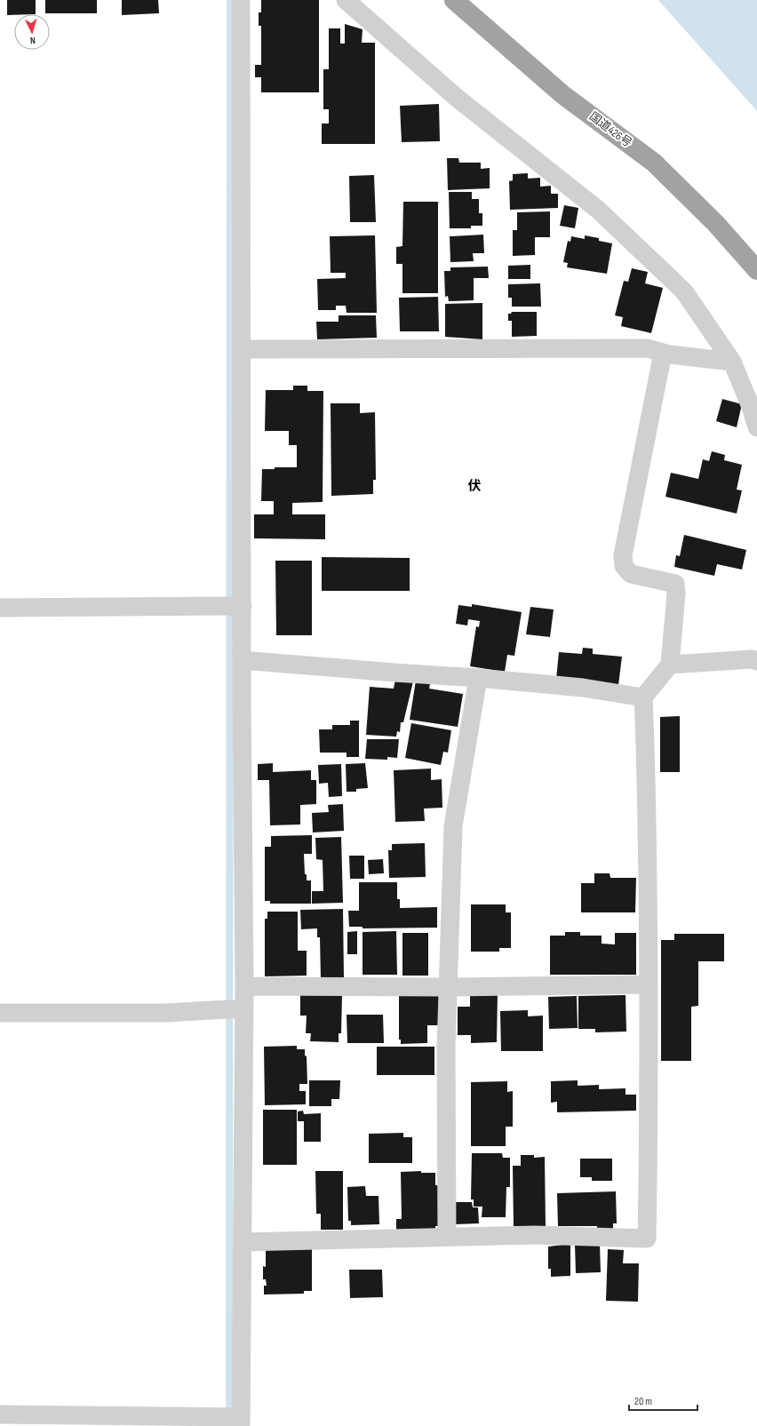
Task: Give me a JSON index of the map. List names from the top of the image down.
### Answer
{
  "streets": {
    "highway": ["国道426号"]
  },
  "districts": ["伏"],
  "scale_bar": "20 m",
  "north": "bottom"
}
